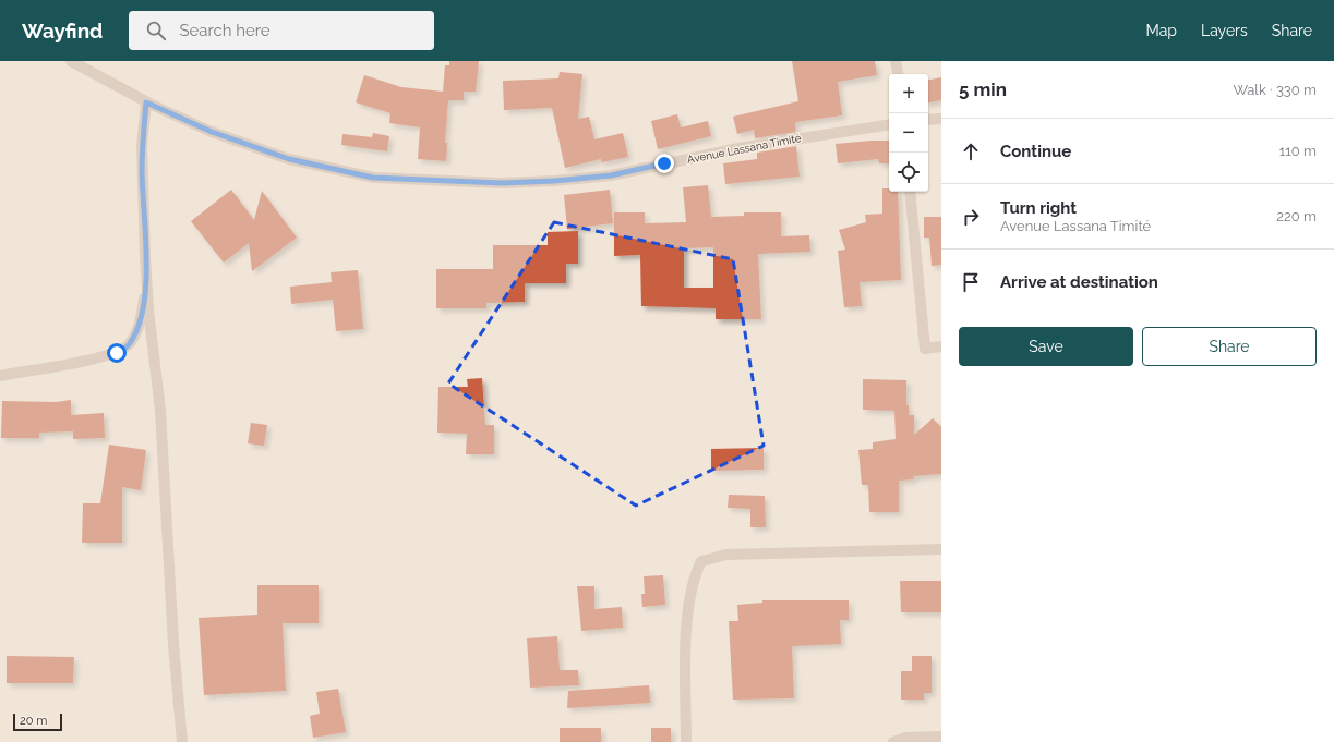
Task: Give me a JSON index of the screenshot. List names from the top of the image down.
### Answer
{
  "streets": {
    "street": ["Avenue Lassana Timité"]
  },
  "scale_bar": "20 m",
  "page": {
    "header": "Wayfind",
    "search": "Search here",
    "nav": ["Map", "Layers", "Share"],
    "heading": ["5 min", "Walk · 330 m"],
    "map_buttons": ["+", "−"],
    "list": [
      ["Continue", "110 m"],
      ["Turn right", "Avenue Lassana Timité", "220 m"],
      "Arrive at destination"
    ],
    "buttons": ["Save", "Share"],
    "scale": "20 m"
  }
}
